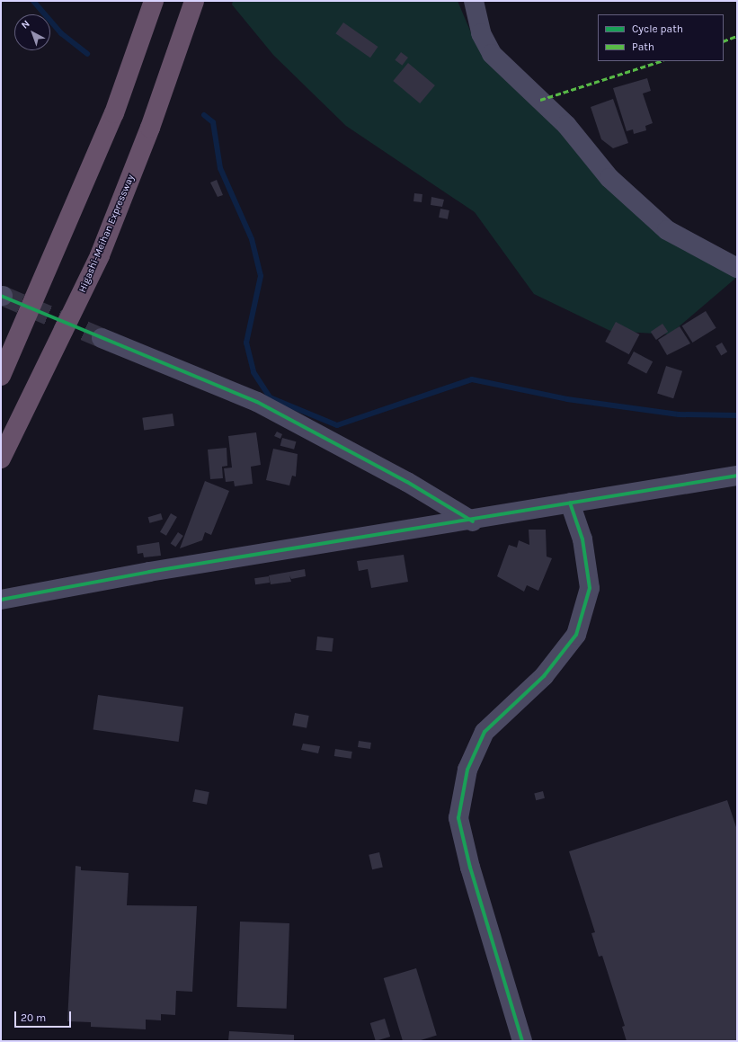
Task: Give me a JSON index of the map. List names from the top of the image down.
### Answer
{
  "streets": {
    "highway": ["Higashi-Meihan Expressway"]
  },
  "legend": ["Cycle path", "Path"],
  "scale_bar": "20 m",
  "north": "top left"
}
